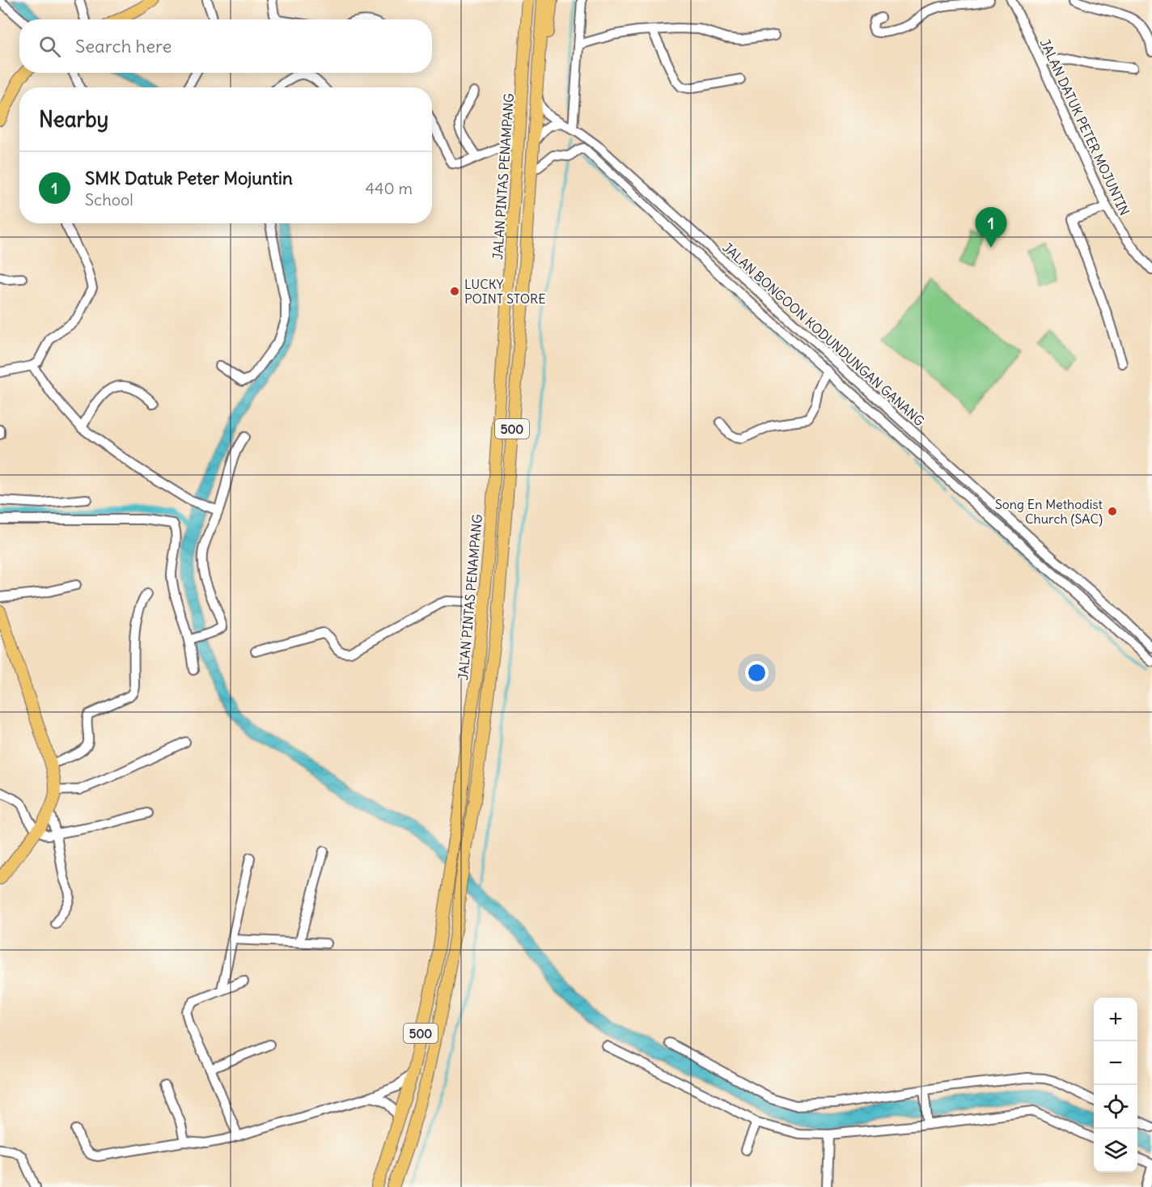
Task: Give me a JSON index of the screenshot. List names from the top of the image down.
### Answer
{
  "streets": {
    "main road": ["JALAN PINTAS PENAMPANG", "500"],
    "street": ["JALAN DATUK PETER MOJUNTIN", "JALAN BONGOON KODUNDUNGAN GANANG"]
  },
  "crossings": [
    ["JALAN PINTAS PENAMPANG", "JALAN BONGOON KODUNDUNGAN GANANG"]
  ],
  "places": ["LUCKY POINT STORE", "Song En Methodist Church (SAC)"],
  "page": {
    "search": "Search here",
    "heading": "Nearby",
    "list": [
      {
        "mark": "1",
        "name": "SMK Datuk Peter Mojuntin",
        "note": "School",
        "value": "440 m"
      }
    ],
    "pins": "1",
    "map_buttons": ["+", "−"]
  }
}
